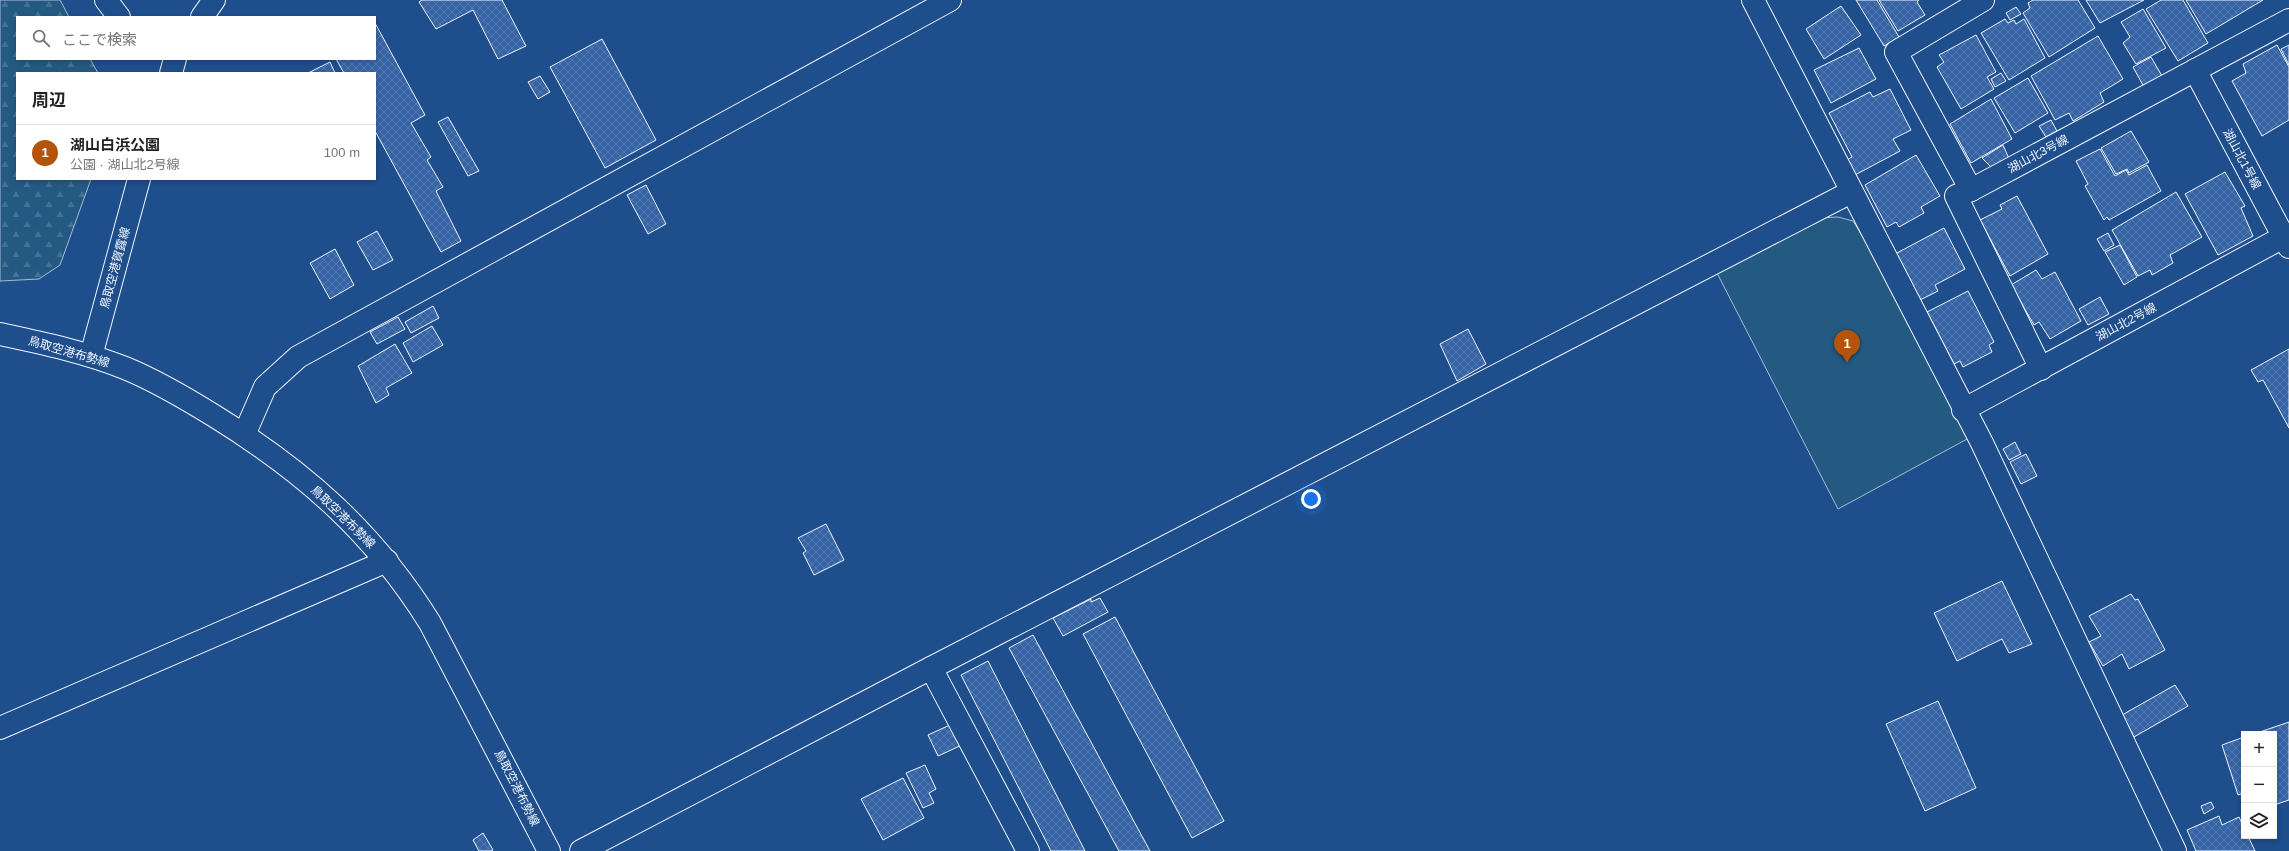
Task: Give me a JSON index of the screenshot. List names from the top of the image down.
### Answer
{
  "streets": {
    "street": [
      "湖山北3号線",
      "湖山北1号線",
      "鳥取空港賀露線",
      "湖山北2号線",
      "鳥取空港布勢線"
    ]
  },
  "crossings": [
    ["湖山北3号線", "湖山北1号線"],
    ["湖山北3号線", "湖山北2号線"],
    ["湖山北1号線", "湖山北2号線"],
    ["鳥取空港賀露線", "鳥取空港布勢線"]
  ],
  "page": {
    "search": "ここで検索",
    "heading": "周辺",
    "list": [
      {
        "mark": "1",
        "name": "湖山白浜公園",
        "note": "公園 · 湖山北2号線",
        "value": "100 m"
      }
    ],
    "pins": "1",
    "map_buttons": ["+", "−"]
  }
}
